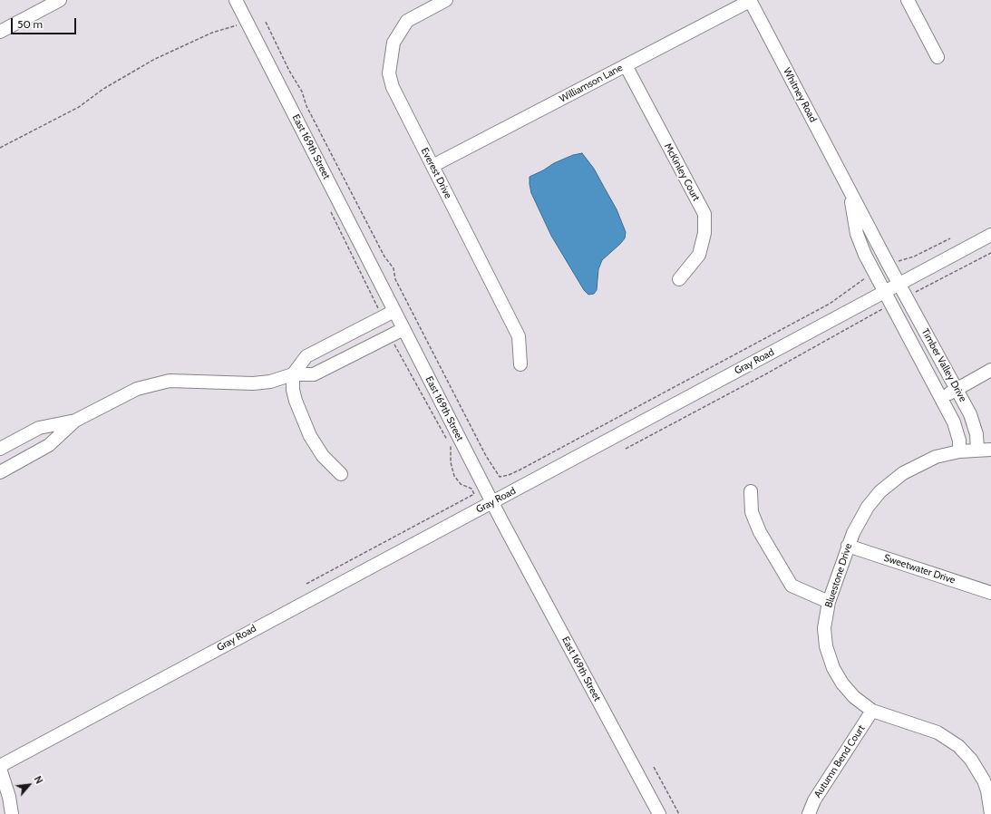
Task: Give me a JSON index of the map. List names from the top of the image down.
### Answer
{
  "streets": {
    "street": [
      "Williamson Lane",
      "Whitney Road",
      "East 169th Street",
      "McKinley Court",
      "Everest Drive",
      "Gray Road",
      "Timber Valley Drive",
      "Sweetwater Drive",
      "Bluestone Drive",
      "Autumn Bend Court"
    ]
  },
  "crossings": [
    ["Williamson Lane", "Whitney Road"],
    ["Williamson Lane", "McKinley Court"],
    ["Williamson Lane", "Everest Drive"],
    ["Whitney Road", "Gray Road"],
    ["Whitney Road", "Timber Valley Drive"],
    ["East 169th Street", "Gray Road"],
    ["Gray Road", "Timber Valley Drive"],
    ["Timber Valley Drive", "Bluestone Drive"],
    ["Sweetwater Drive", "Bluestone Drive"],
    ["Bluestone Drive", "Autumn Bend Court"]
  ],
  "scale_bar": "50 m",
  "north": "top right"
}
